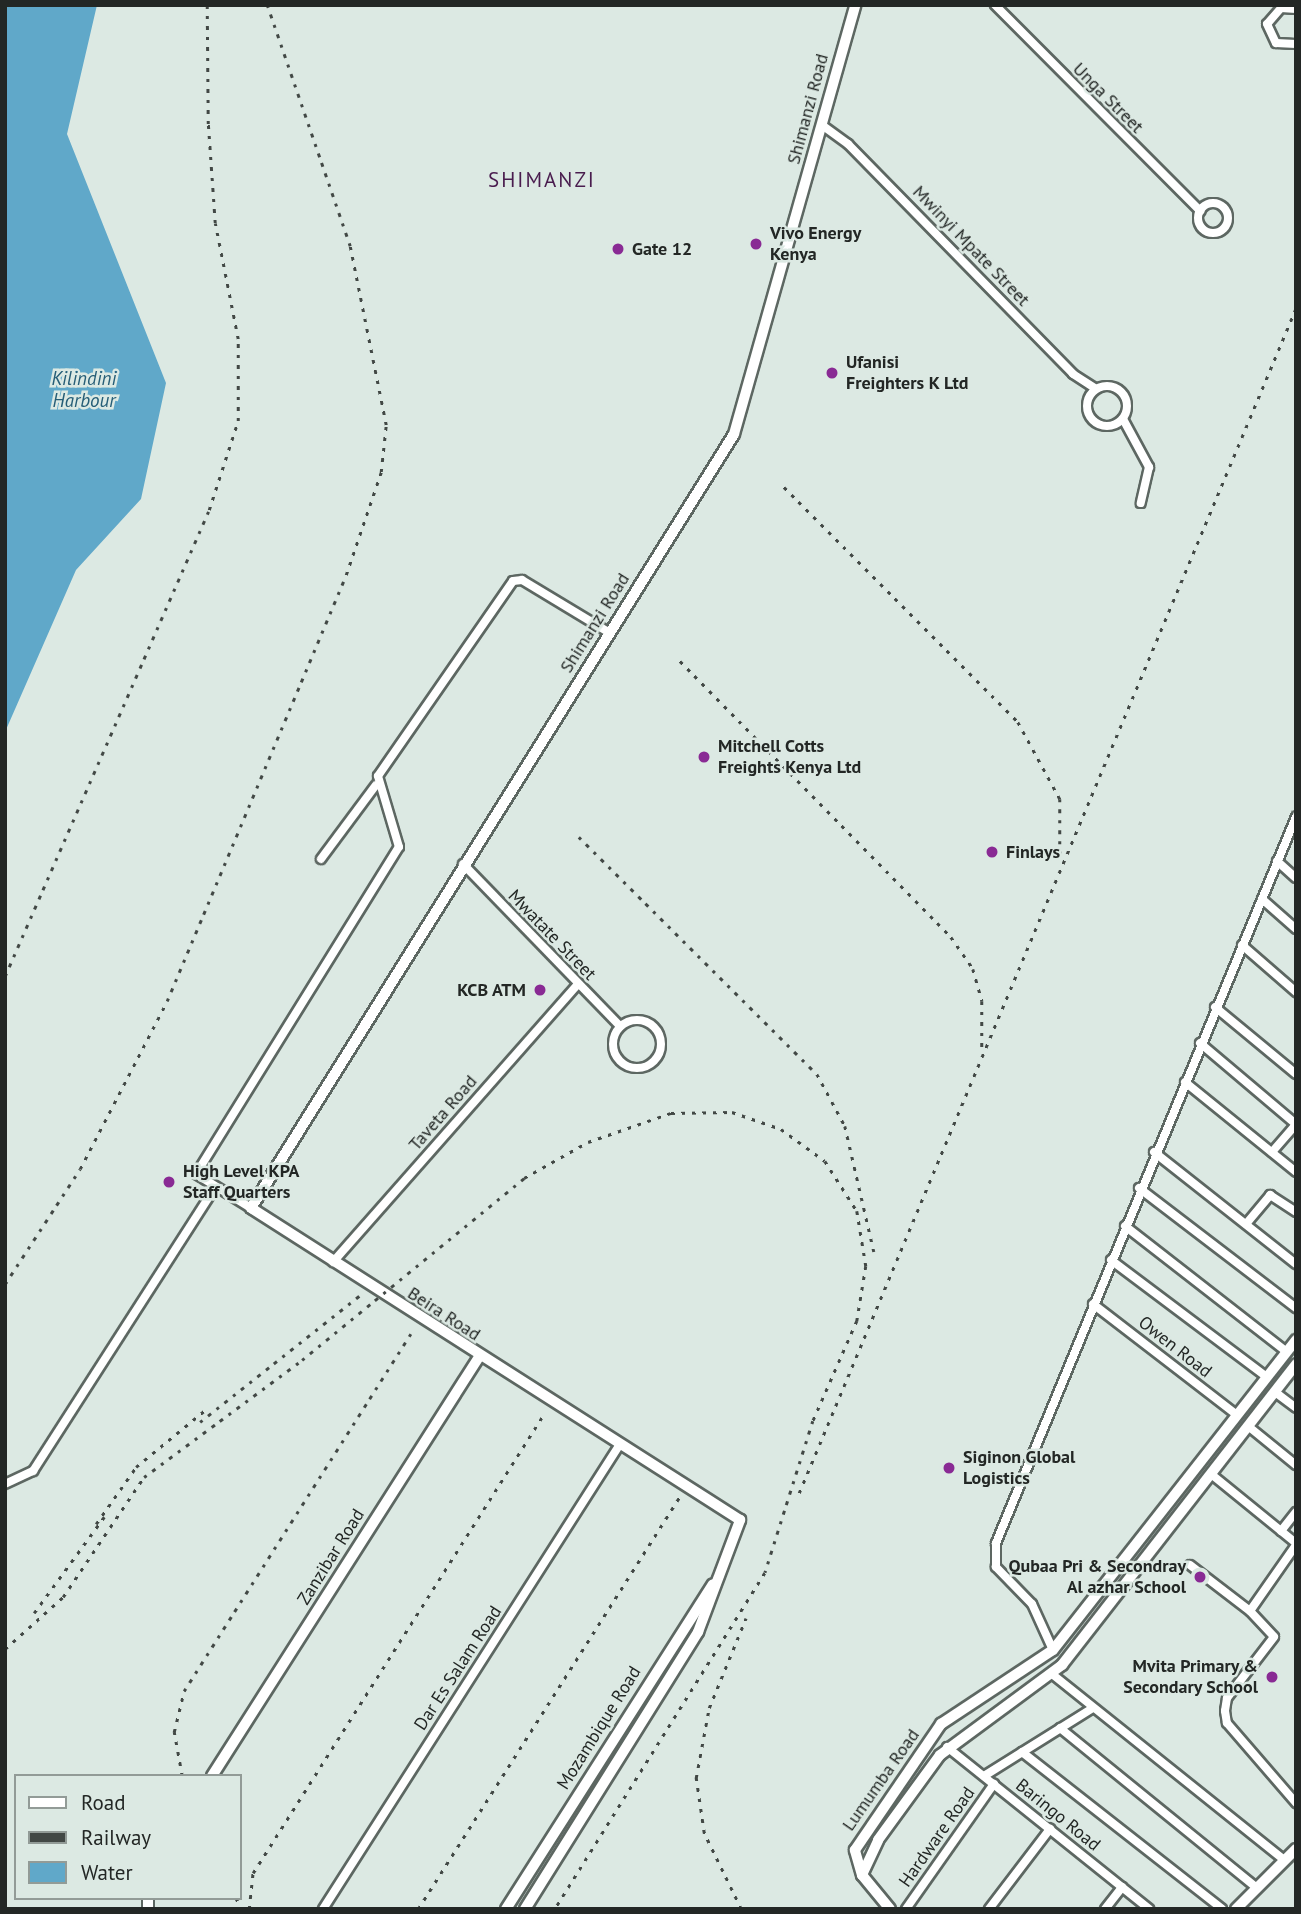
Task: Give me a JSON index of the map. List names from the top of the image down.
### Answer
{
  "streets": {
    "main road": [
      "Shimanzi Road",
      "Beira Road",
      "Zanzibar Road",
      "Mozambique Road",
      "Lumumba Road"
    ],
    "street": [
      "Unga Street",
      "Mwinyi Mpate Street",
      "Mwatate Street",
      "Taveta Road",
      "Owen Road",
      "Dar Es Salam Road",
      "Baringo Road",
      "Hardware Road"
    ]
  },
  "crossings": [
    ["Shimanzi Road", "Mwinyi Mpate Street"],
    ["Shimanzi Road", "Mwatate Street"],
    ["Shimanzi Road", "Beira Road"],
    ["Mwatate Street", "Taveta Road"],
    ["Taveta Road", "Beira Road"],
    ["Beira Road", "Zanzibar Road"],
    ["Beira Road", "Dar Es Salam Road"],
    ["Beira Road", "Mozambique Road"],
    ["Owen Road", "Lumumba Road"],
    ["Dar Es Salam Road", "Mozambique Road"],
    ["Lumumba Road", "Baringo Road"],
    ["Baringo Road", "Hardware Road"]
  ],
  "districts": ["SHIMANZI"],
  "water": ["Kilindini Harbour"],
  "places": [
    "Vivo Energy Kenya",
    "Gate 12",
    "Ufanisi Freighters K Ltd",
    "Mitchell Cotts Freights Kenya Ltd",
    "Finlays",
    "KCB ATM",
    "High Level KPA Staff Quarters",
    "Siginon Global Logistics",
    "Qubaa Pri & Secondray Al azhar School",
    "Mvita Primary & Secondary School"
  ],
  "legend": ["Road", "Railway", "Water"]
}
